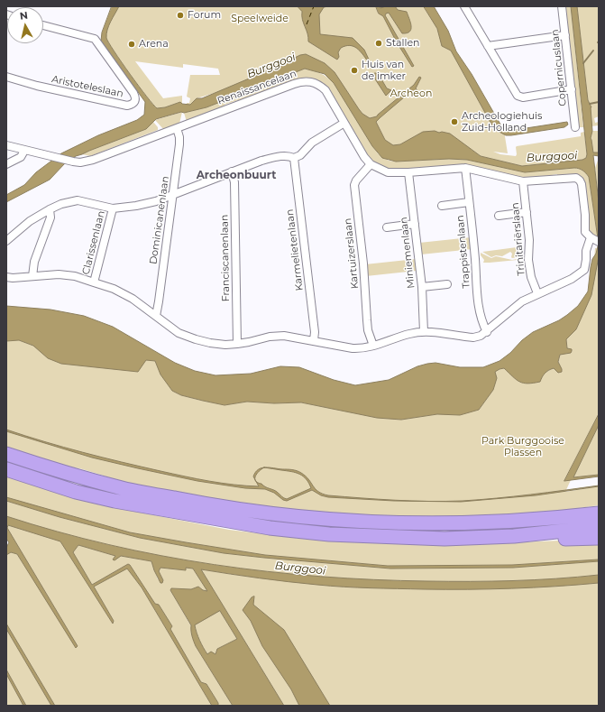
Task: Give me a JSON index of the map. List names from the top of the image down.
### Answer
{
  "streets": {
    "street": [
      "Copernicuslaan",
      "Aristoteleslaan",
      "Renaissancelaan",
      "Dominicanenlaan",
      "Trinitariërslaan",
      "Clarissenlaan",
      "Karmelietenlaan",
      "Trappistenlaan",
      "Miniemenlaan",
      "Kartuizerslaan",
      "Franciscanenlaan"
    ]
  },
  "crossings": [
    ["Renaissancelaan", "Dominicanenlaan"],
    ["Renaissancelaan", "Trinitariërslaan"],
    ["Renaissancelaan", "Trappistenlaan"],
    ["Renaissancelaan", "Miniemenlaan"],
    ["Renaissancelaan", "Kartuizerslaan"]
  ],
  "districts": ["Archeonbuurt"],
  "water": ["Burggooi"],
  "parks": ["Speelweide", "Archeon", "Park Burggooise Plassen"],
  "places": [
    "Forum",
    "Stallen",
    "Arena",
    "Huis van de imker",
    "Archeologiehuis Zuid-Holland"
  ],
  "north": "top"
}
